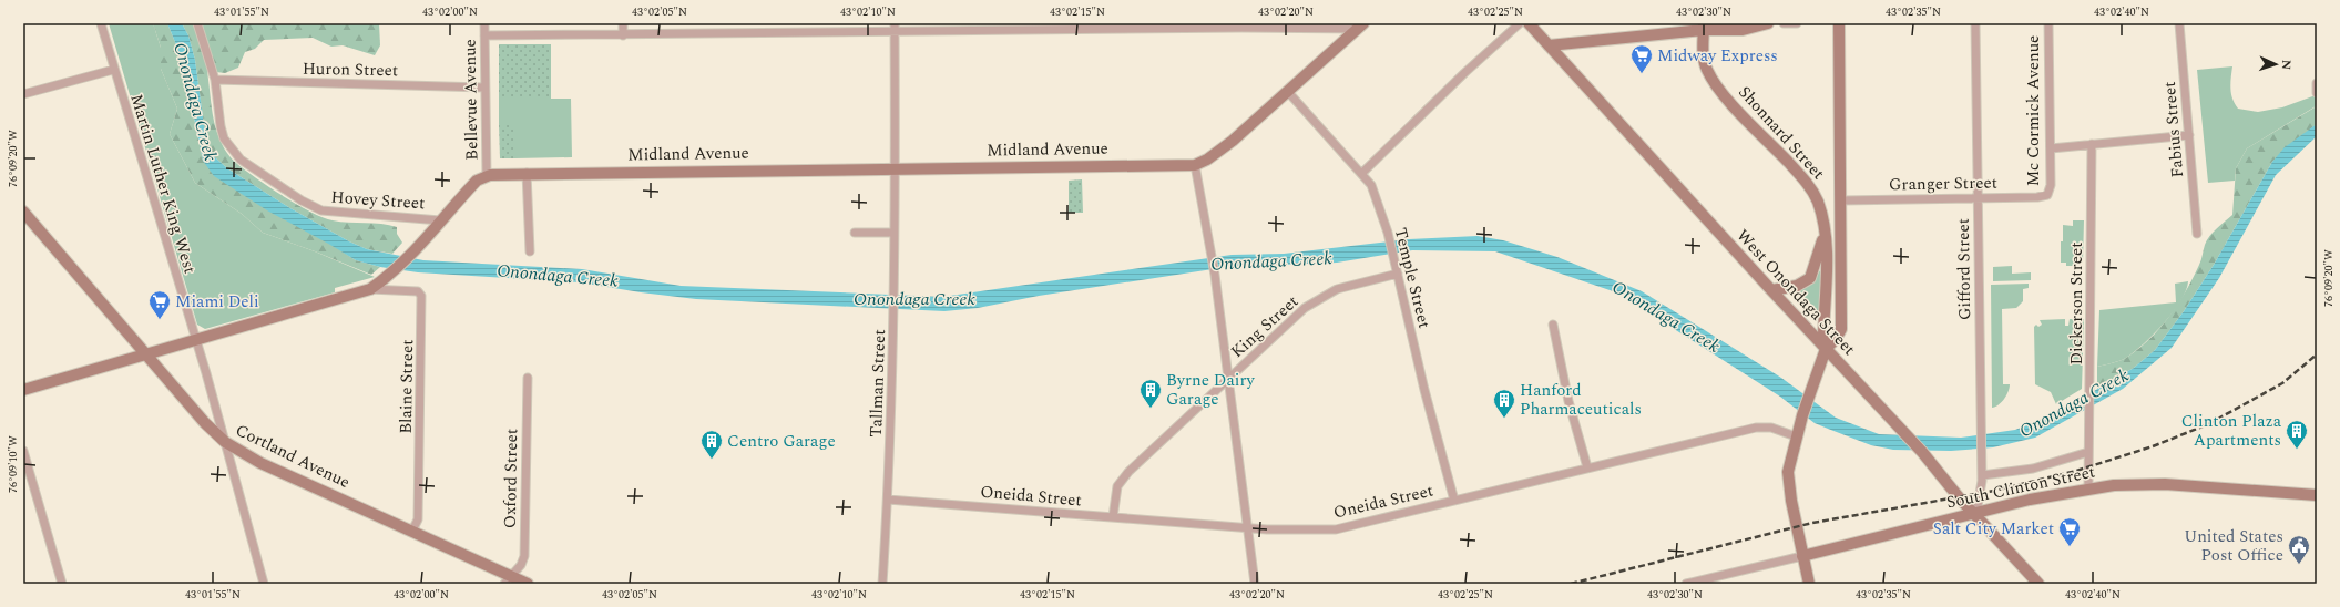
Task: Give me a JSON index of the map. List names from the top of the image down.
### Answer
{
  "streets": {
    "street": [
      "Huron Street",
      "Bellevue Avenue",
      "Mc Cormick Avenue",
      "Fabius Street",
      "Shonnard Street",
      "Midland Avenue",
      "Martin Luther King West",
      "Granger Street",
      "Hovey Street",
      "Gifford Street",
      "Temple Street",
      "West Onondaga Street",
      "Dickerson Street",
      "King Street",
      "Tallman Street",
      "Blaine Street",
      "Cortland Avenue",
      "Oxford Street",
      "South Clinton Street",
      "Oneida Street"
    ]
  },
  "crossings": [
    ["Huron Street", "Bellevue Avenue"],
    ["Huron Street", "Hovey Street"],
    ["Bellevue Avenue", "Midland Avenue"],
    ["Mc Cormick Avenue", "Granger Street"],
    ["Shonnard Street", "West Onondaga Street"],
    ["Midland Avenue", "Martin Luther King West"],
    ["Midland Avenue", "Hovey Street"],
    ["Midland Avenue", "Temple Street"],
    ["Midland Avenue", "Tallman Street"],
    ["Midland Avenue", "Blaine Street"],
    ["Midland Avenue", "Cortland Avenue"],
    ["Martin Luther King West", "Cortland Avenue"],
    ["Granger Street", "Gifford Street"],
    ["Gifford Street", "West Onondaga Street"],
    ["Gifford Street", "South Clinton Street"],
    ["Temple Street", "King Street"],
    ["Temple Street", "Oneida Street"],
    ["West Onondaga Street", "South Clinton Street"],
    ["Dickerson Street", "South Clinton Street"],
    ["King Street", "Oneida Street"],
    ["Tallman Street", "Oneida Street"],
    ["Blaine Street", "Cortland Avenue"],
    ["Cortland Avenue", "Oxford Street"]
  ],
  "water": ["Onondaga Creek"],
  "places": {
    "supermarket": ["Midway Express", "Miami Deli", "Salt City Market"],
    "building": [
      "Byrne Dairy Garage",
      "Hanford Pharmaceuticals",
      "Clinton Plaza Apartments",
      "Centro Garage"
    ],
    "public building": ["United States Post Office"]
  },
  "north": "right",
  "coordinates": [
    "43°01'55\"N",
    "43°02'00\"N",
    "43°02'05\"N",
    "43°02'10\"N",
    "43°02'15\"N",
    "43°02'20\"N",
    "43°02'25\"N",
    "43°02'30\"N",
    "43°02'35\"N",
    "43°02'40\"N",
    "76°09'20\"W",
    "76°09'10\"W"
  ]
}
